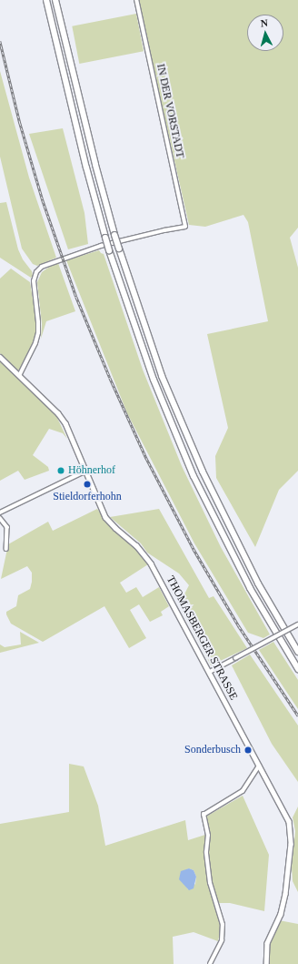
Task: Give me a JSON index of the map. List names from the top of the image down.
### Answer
{
  "streets": {
    "main road": ["THOMASBERGER STRASSE"],
    "street": ["IN DER VORSTADT"]
  },
  "crossings": [
    ["IN DER VORSTADT", "THOMASBERGER STRASSE"]
  ],
  "places": ["Höhnerhof", "Stieldorferhohn", "Sonderbusch"],
  "north": "top"
}
